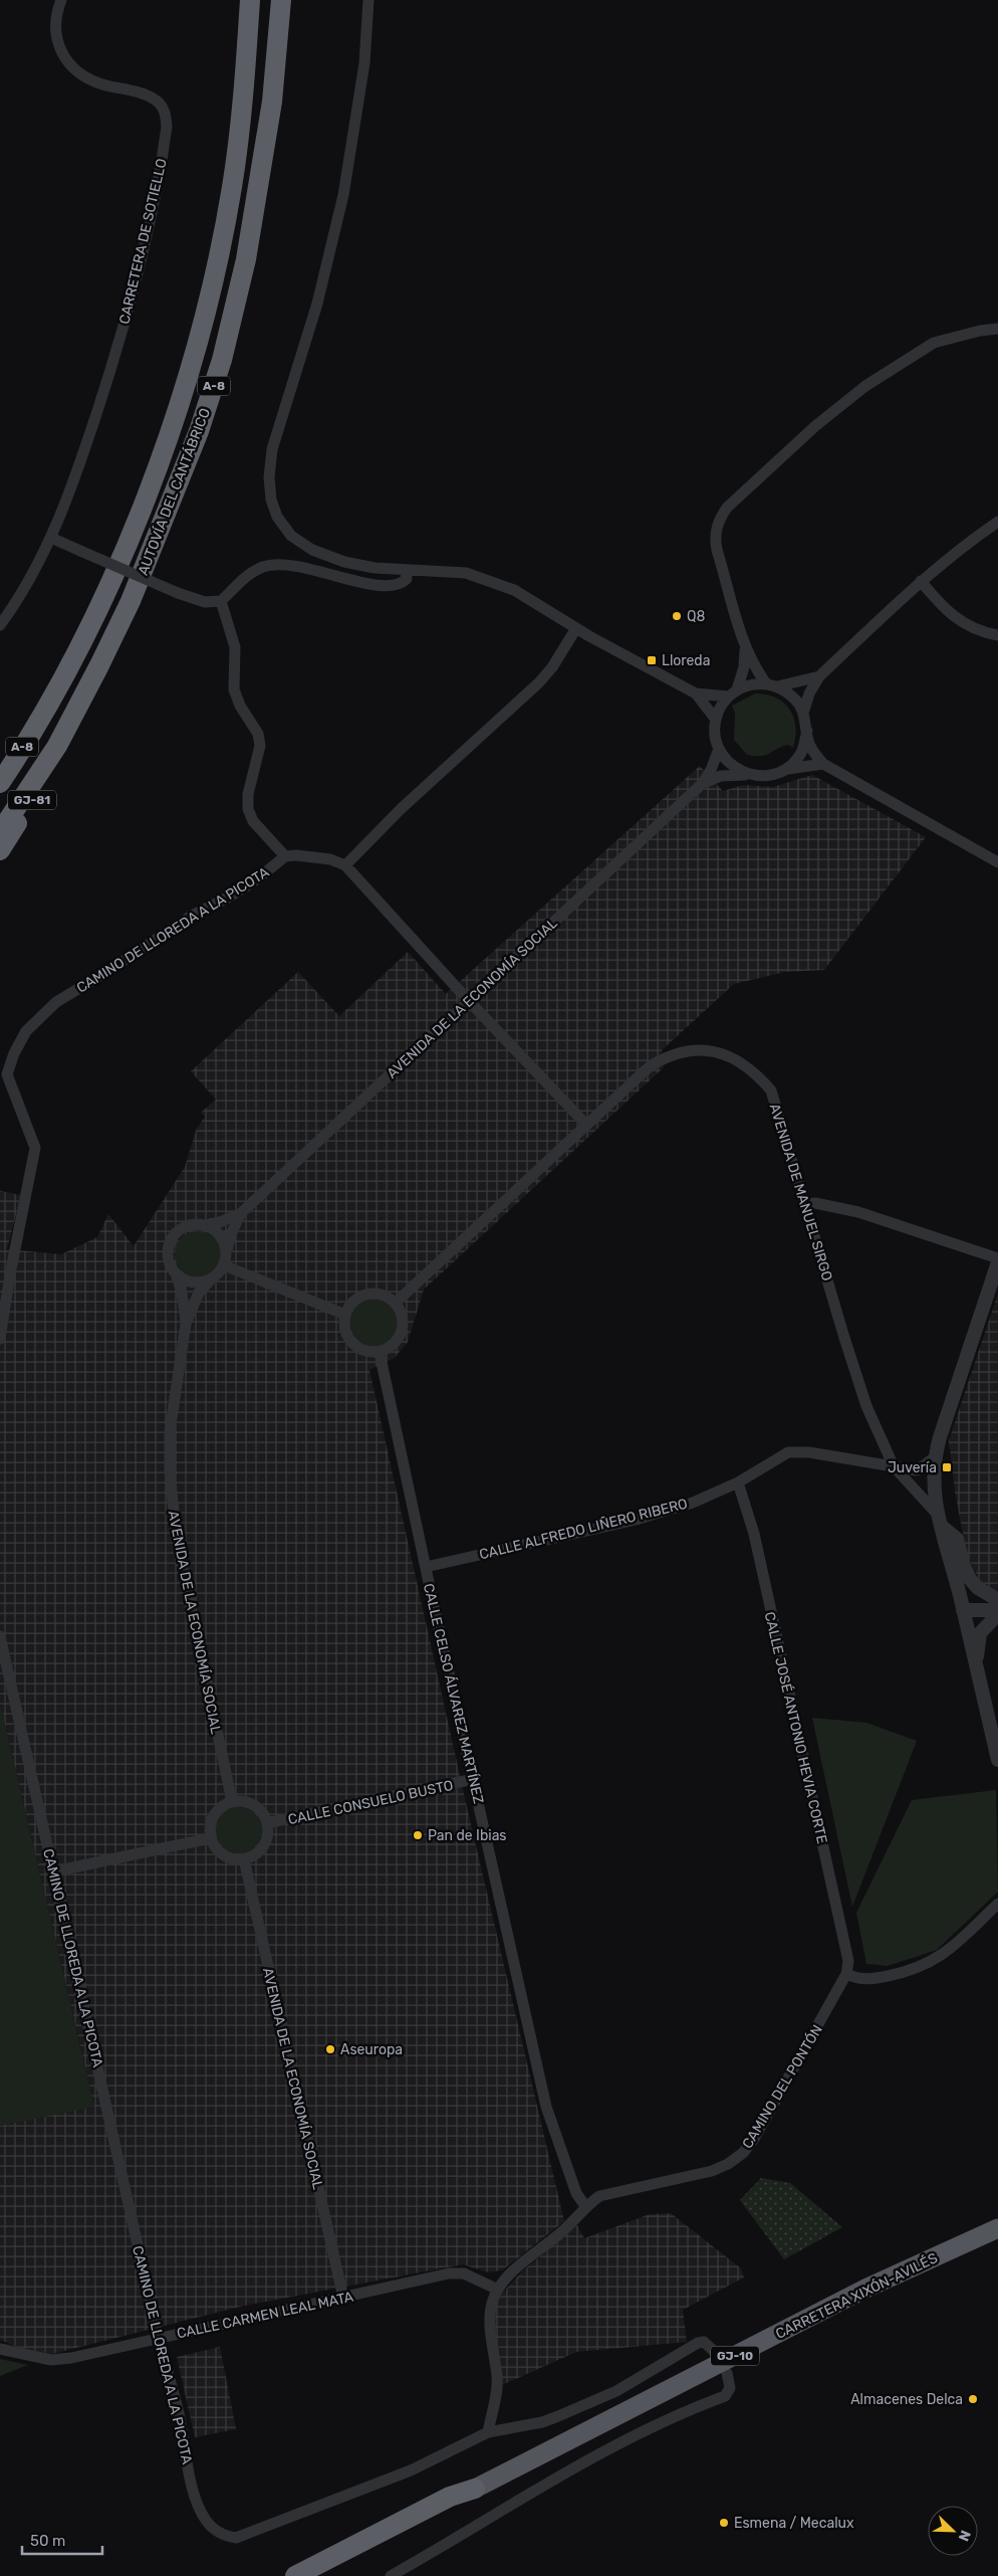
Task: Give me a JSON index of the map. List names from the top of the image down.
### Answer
{
  "streets": {
    "highway": [
      "A-8",
      "AUTOVÍA DEL CANTÁBRICO",
      "GJ-81",
      "CARRETERA XIXÓN-AVILÉS",
      "GJ-10"
    ],
    "street": [
      "CARRETERA DE SOTIELLO",
      "CAMINO DE LLOREDA A LA PICOTA",
      "AVENIDA DE LA ECONOMÍA SOCIAL",
      "AVENIDA DE MANUEL SIRGO",
      "CALLE ALFREDO LIÑERO RIBERO",
      "CALLE CELSO ÁLVAREZ MARTÍNEZ",
      "CALLE JOSÉ ANTONIO HEVIA CORTE",
      "CALLE CONSUELO BUSTO",
      "CAMINO DEL PONTÓN",
      "CALLE CARMEN LEAL MATA"
    ]
  },
  "crossings": [
    ["AUTOVÍA DEL CANTÁBRICO", "GJ-81"],
    ["CAMINO DE LLOREDA A LA PICOTA", "CALLE CARMEN LEAL MATA"],
    ["AVENIDA DE LA ECONOMÍA SOCIAL", "CALLE CONSUELO BUSTO"],
    ["AVENIDA DE LA ECONOMÍA SOCIAL", "CALLE CARMEN LEAL MATA"],
    ["AVENIDA DE MANUEL SIRGO", "CALLE ALFREDO LIÑERO RIBERO"],
    ["AVENIDA DE MANUEL SIRGO", "CALLE CELSO ÁLVAREZ MARTÍNEZ"],
    ["CALLE ALFREDO LIÑERO RIBERO", "CALLE CELSO ÁLVAREZ MARTÍNEZ"],
    ["CALLE ALFREDO LIÑERO RIBERO", "CALLE JOSÉ ANTONIO HEVIA CORTE"],
    ["CALLE CELSO ÁLVAREZ MARTÍNEZ", "CALLE CONSUELO BUSTO"],
    ["CALLE CELSO ÁLVAREZ MARTÍNEZ", "CAMINO DEL PONTÓN"],
    ["CALLE JOSÉ ANTONIO HEVIA CORTE", "CAMINO DEL PONTÓN"],
    ["CAMINO DEL PONTÓN", "CALLE CARMEN LEAL MATA"],
    ["CARRETERA XIXÓN-AVILÉS", "GJ-10"]
  ],
  "places": {
    "other": [
      "Q8",
      "Pan de Ibias",
      "Aseuropa",
      "Almacenes Delca",
      "Esmena / Mecalux"
    ],
    "transit": ["Lloreda", "Juvería"]
  },
  "scale_bar": "50 m",
  "north": "bottom right"
}
